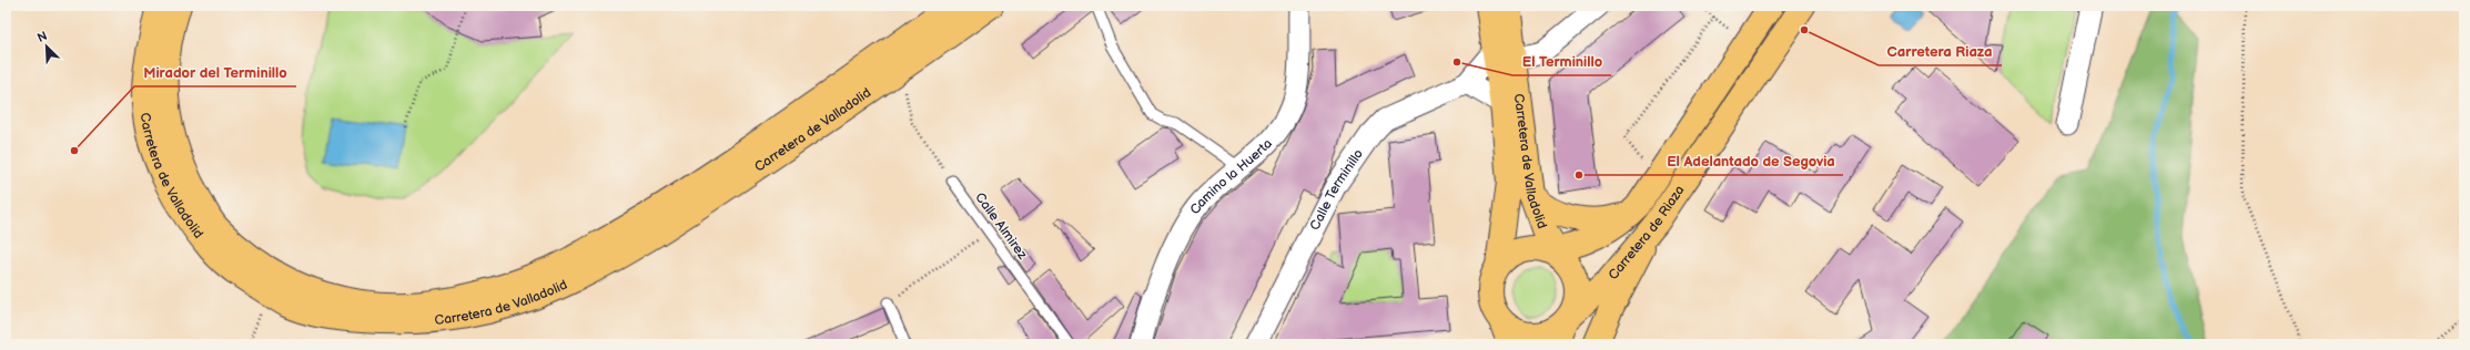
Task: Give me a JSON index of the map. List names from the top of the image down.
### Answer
{
  "streets": {
    "main road": ["Carretera de Valladolid", "Carretera de Riaza"],
    "street": ["Camino la Huerta", "Calle Terminillo"],
    "lane": ["Calle Almirez"]
  },
  "crossings": [
    ["Carretera de Valladolid", "Calle Terminillo"],
    ["Carretera de Valladolid", "Carretera de Riaza"]
  ],
  "places": [
    "Carretera Riaza",
    "El Terminillo",
    "Mirador del Terminillo",
    "El Adelantado de Segovia"
  ],
  "north": "top left"
}
